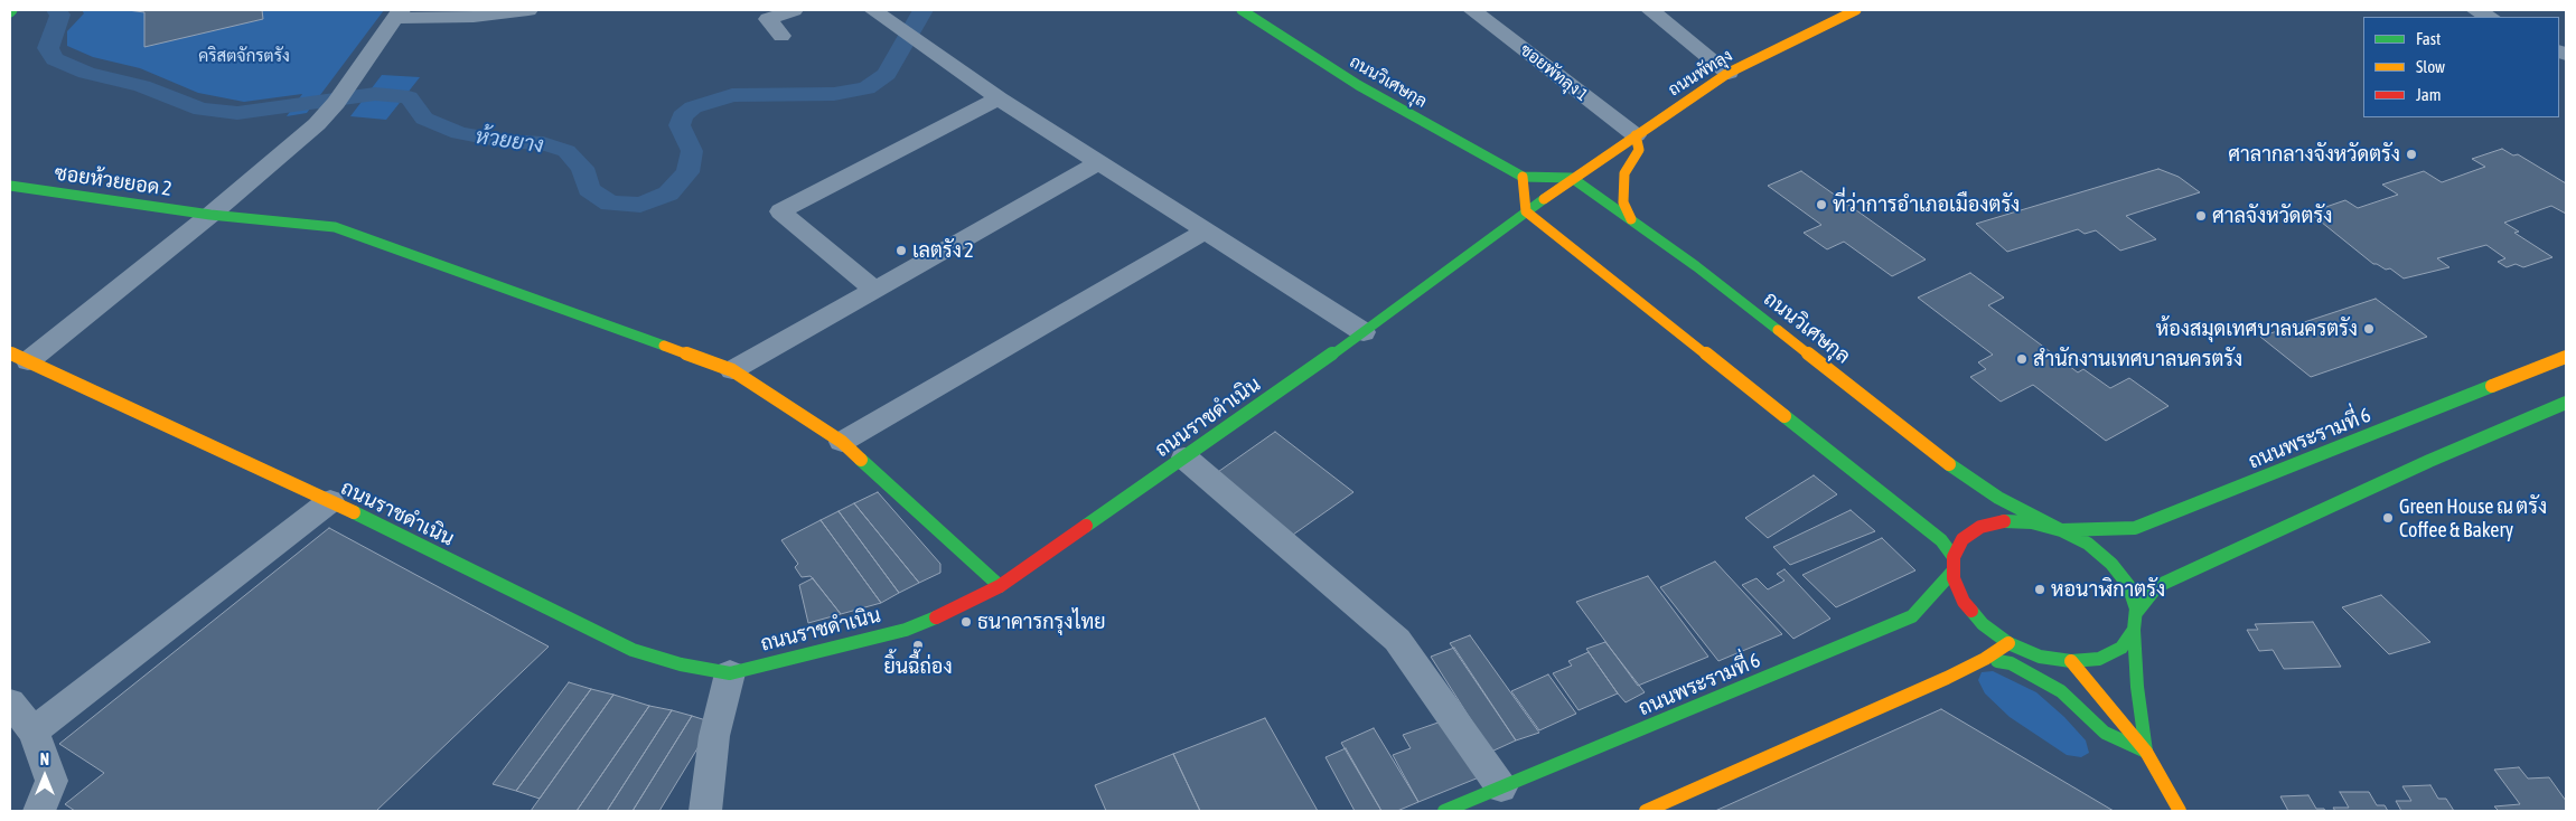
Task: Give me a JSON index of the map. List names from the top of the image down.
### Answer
{
  "streets": {
    "main road": [
      "ถนนพัทลุง",
      "ถนนวิเศษกุล",
      "ซอยห้วยยอด 2",
      "ถนนราชดำเนิน",
      "ถนนพระรามที่ 6"
    ],
    "street": ["ซอยพัทลุง 1"]
  },
  "crossings": [
    ["ซอยพัทลุง 1", "ถนนพัทลุง"],
    ["ถนนพัทลุง", "ถนนวิเศษกุล"],
    ["ถนนพัทลุง", "ถนนราชดำเนิน"],
    ["ถนนวิเศษกุล", "ถนนราชดำเนิน"],
    ["ถนนวิเศษกุล", "ถนนพระรามที่ 6"],
    ["ซอยห้วยยอด 2", "ถนนราชดำเนิน"]
  ],
  "water": ["ห้วยยาง"],
  "parks": ["คริสตจักรตรัง"],
  "places": [
    "ศาลากลางจังหวัดตรัง",
    "ที่ว่าการอำเภอเมืองตรัง",
    "ศาลจังหวัดตรัง",
    "เลตรัง 2",
    "ห้องสมุดเทศบาลนครตรัง",
    "สำนักงานเทศบาลนครตรัง",
    "Green House ณ ตรัง Coffee & Bakery",
    "หอนาฬิกาตรัง",
    "ธนาคารกรุงไทย",
    "ยิ้นฉี้ถ่อง"
  ],
  "legend": ["Fast", "Slow", "Jam"],
  "north": "top"
}
